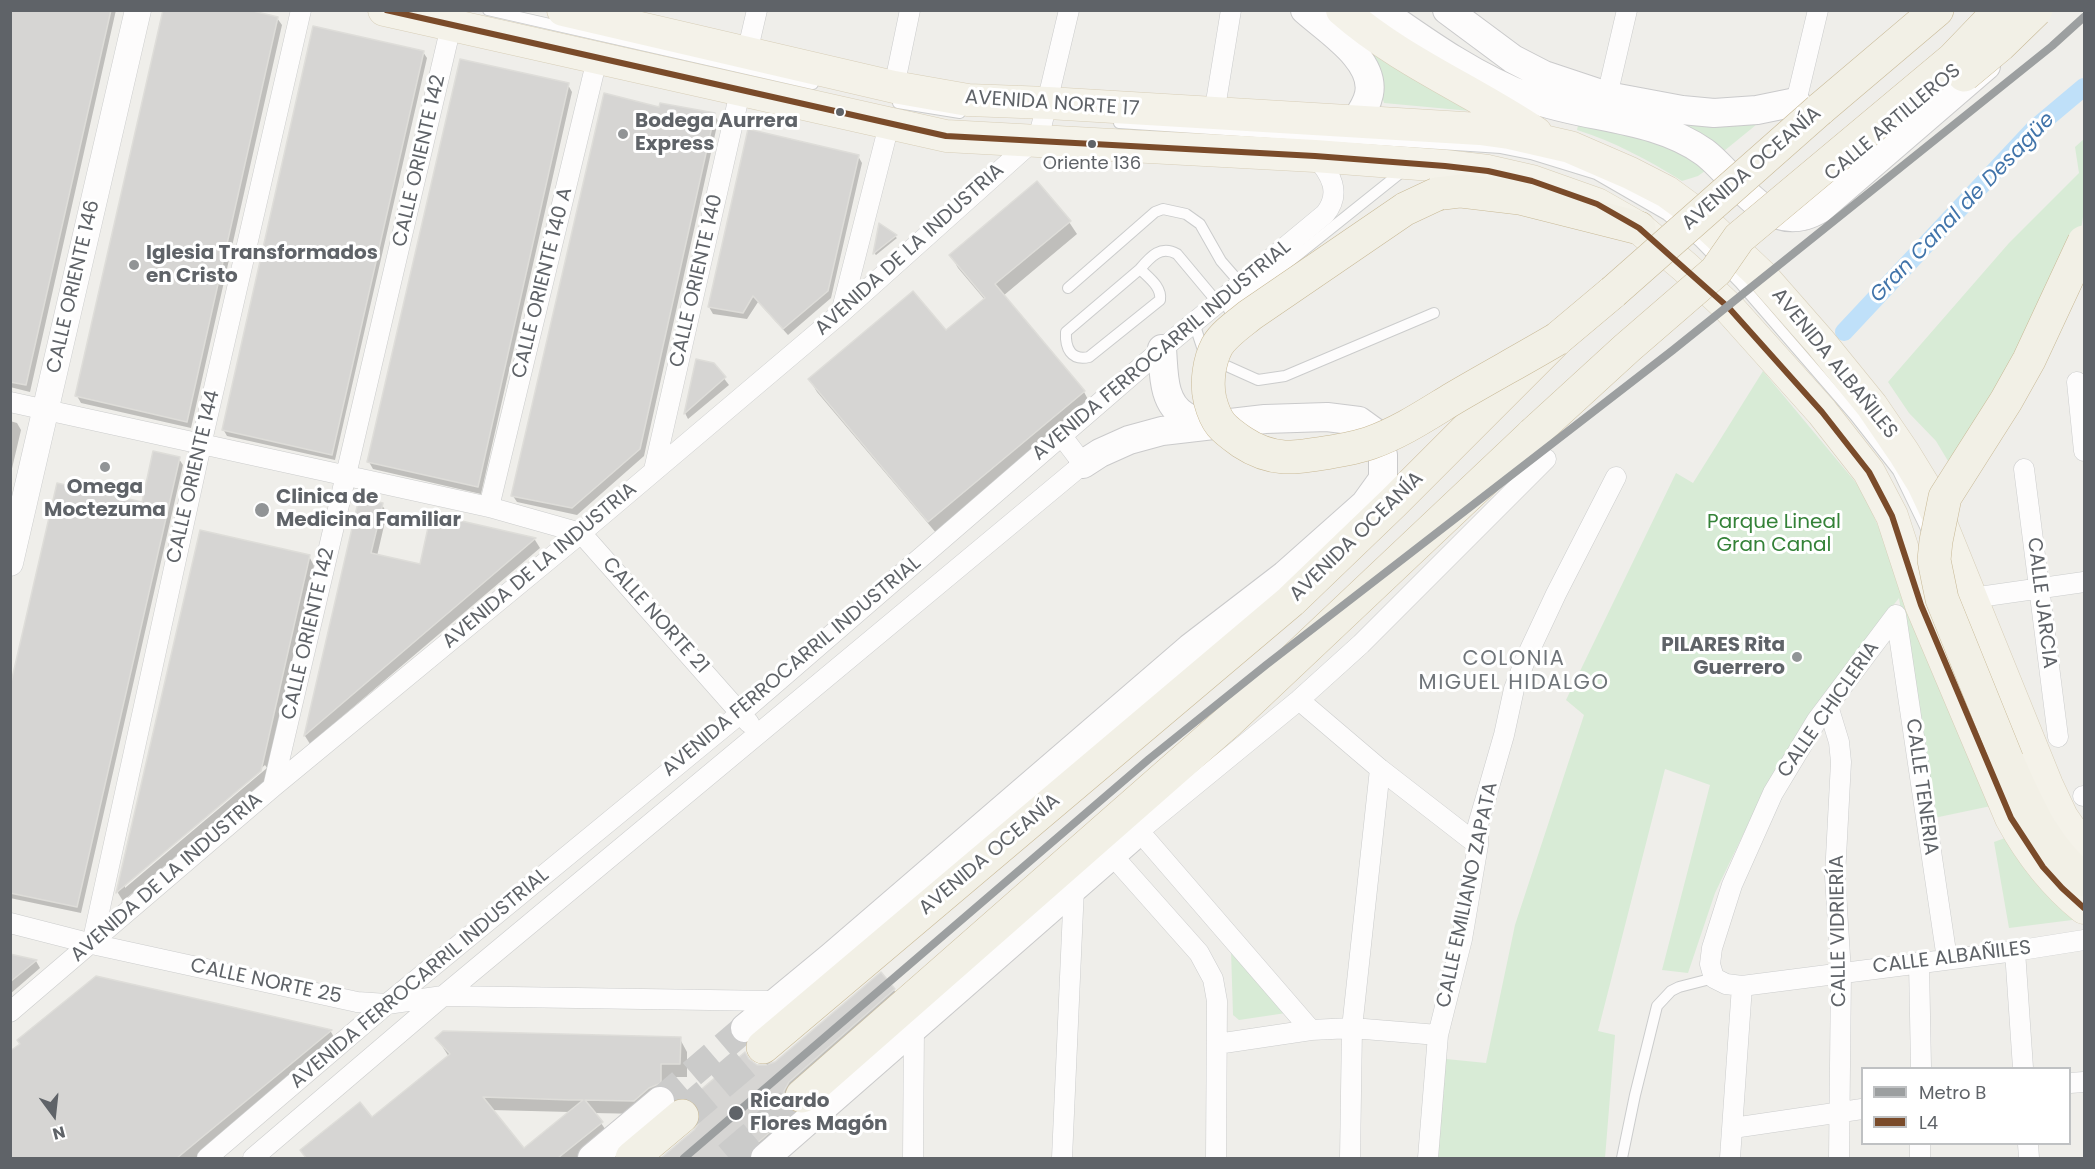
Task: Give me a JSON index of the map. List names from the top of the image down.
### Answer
{
  "streets": {
    "highway": ["AVENIDA OCEANÍA"],
    "main road": ["AVENIDA NORTE 17", "AVENIDA ALBAÑILES"],
    "street": [
      "CALLE ORIENTE 142",
      "AVENIDA DE LA INDUSTRIA",
      "CALLE ORIENTE 140",
      "CALLE ORIENTE 140 A",
      "CALLE ORIENTE 146",
      "AVENIDA FERROCARRIL INDUSTRIAL",
      "CALLE ORIENTE 144",
      "CALLE JARCIA",
      "CALLE NORTE 21",
      "CALLE CHICLERIA",
      "CALLE TENERIA",
      "CALLE EMILIANO ZAPATA",
      "CALLE VIDRIERÍA",
      "CALLE ALBAÑILES",
      "CALLE NORTE 25"
    ],
    "lane": ["CALLE ARTILLEROS"]
  },
  "crossings": [
    ["AVENIDA NORTE 17", "CALLE ORIENTE 142"],
    ["AVENIDA NORTE 17", "AVENIDA DE LA INDUSTRIA"],
    ["AVENIDA NORTE 17", "CALLE ORIENTE 140"],
    ["AVENIDA NORTE 17", "CALLE ORIENTE 140 A"],
    ["AVENIDA NORTE 17", "AVENIDA FERROCARRIL INDUSTRIAL"],
    ["AVENIDA NORTE 17", "AVENIDA ALBAÑILES"],
    ["CALLE ORIENTE 142", "AVENIDA DE LA INDUSTRIA"],
    ["AVENIDA OCEANÍA", "AVENIDA FERROCARRIL INDUSTRIAL"],
    ["AVENIDA OCEANÍA", "CALLE NORTE 25"],
    ["AVENIDA DE LA INDUSTRIA", "CALLE ORIENTE 140"],
    ["AVENIDA DE LA INDUSTRIA", "CALLE ORIENTE 144"],
    ["AVENIDA DE LA INDUSTRIA", "CALLE NORTE 21"],
    ["AVENIDA DE LA INDUSTRIA", "CALLE NORTE 25"],
    ["AVENIDA FERROCARRIL INDUSTRIAL", "CALLE NORTE 21"],
    ["AVENIDA FERROCARRIL INDUSTRIAL", "CALLE NORTE 25"],
    ["CALLE ORIENTE 144", "CALLE NORTE 25"],
    ["CALLE CHICLERIA", "CALLE TENERIA"],
    ["CALLE CHICLERIA", "CALLE VIDRIERÍA"],
    ["CALLE CHICLERIA", "CALLE ALBAÑILES"],
    ["CALLE TENERIA", "CALLE ALBAÑILES"],
    ["CALLE VIDRIERÍA", "CALLE ALBAÑILES"]
  ],
  "districts": ["COLONIA MIGUEL HIDALGO"],
  "water": ["Gran Canal de Desagüe"],
  "parks": ["Parque Lineal Gran Canal"],
  "places": [
    "Bodega Aurrera Express",
    "Oriente 136",
    "Iglesia Transformados en Cristo",
    "Omega Moctezuma",
    "Clinica de Medicina Familiar",
    "PILARES Rita Guerrero",
    "Ricardo Flores Magón"
  ],
  "lines": ["transit line L4", "metro line B"],
  "legend": ["Metro B", "L4"],
  "north": "bottom"
}
